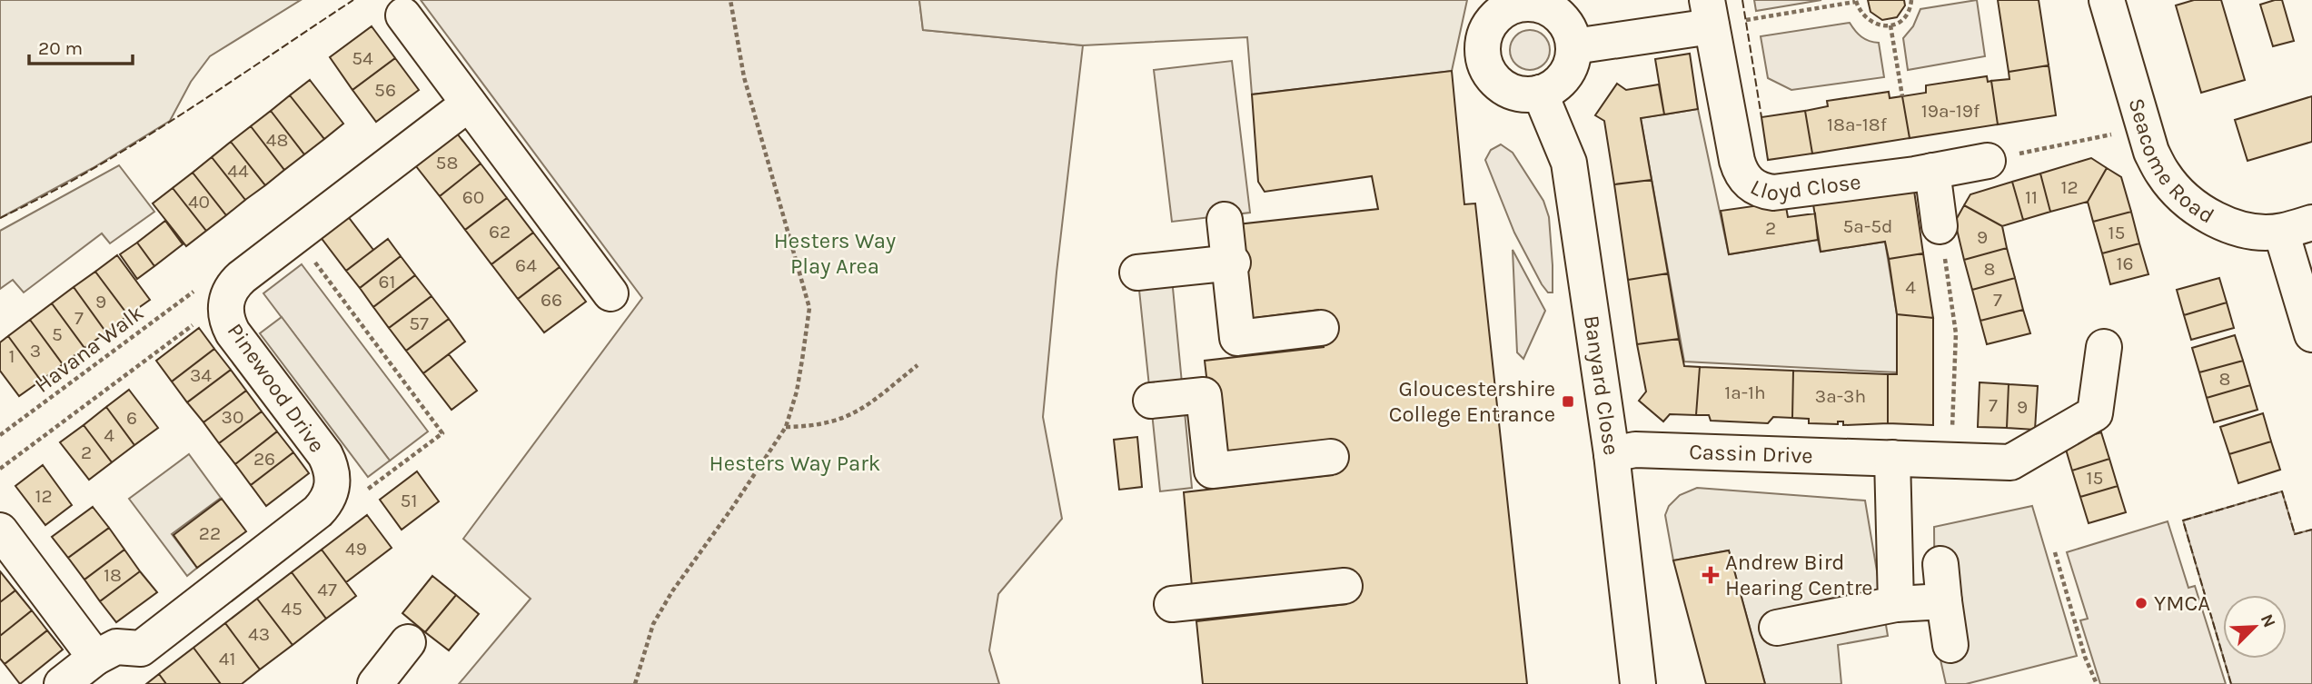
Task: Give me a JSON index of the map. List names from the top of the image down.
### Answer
{
  "streets": {
    "street": [
      "Seacome Road",
      "Lloyd Close",
      "Banyard Close",
      "Pinewood Drive",
      "Cassin Drive"
    ],
    "path": ["Havana Walk"]
  },
  "crossings": [
    ["Banyard Close", "Cassin Drive"]
  ],
  "parks": ["Hesters Way Play Area", "Hesters Way Park"],
  "places": {
    "transit": ["Gloucestershire College Entrance"],
    "health": ["Andrew Bird Hearing Centre"],
    "other": ["YMCA"]
  },
  "house_numbers": [
    "54",
    "56",
    "19a-19f",
    "18a-18f",
    "48",
    "58",
    "44",
    "12",
    "60",
    "11",
    "40",
    "5a-5d",
    "2",
    "62",
    "15",
    "9",
    "16",
    "64",
    "8",
    "61",
    "4",
    "66",
    "7",
    "9",
    "7",
    "57",
    "5",
    "3",
    "1",
    "34",
    "8",
    "1a-1h",
    "3a-3h",
    "7",
    "9",
    "30",
    "6",
    "4",
    "2",
    "26",
    "15",
    "12",
    "51",
    "22",
    "49",
    "18",
    "47",
    "45",
    "43",
    "41"
  ],
  "scale_bar": "20 m",
  "north": "top right"
}
